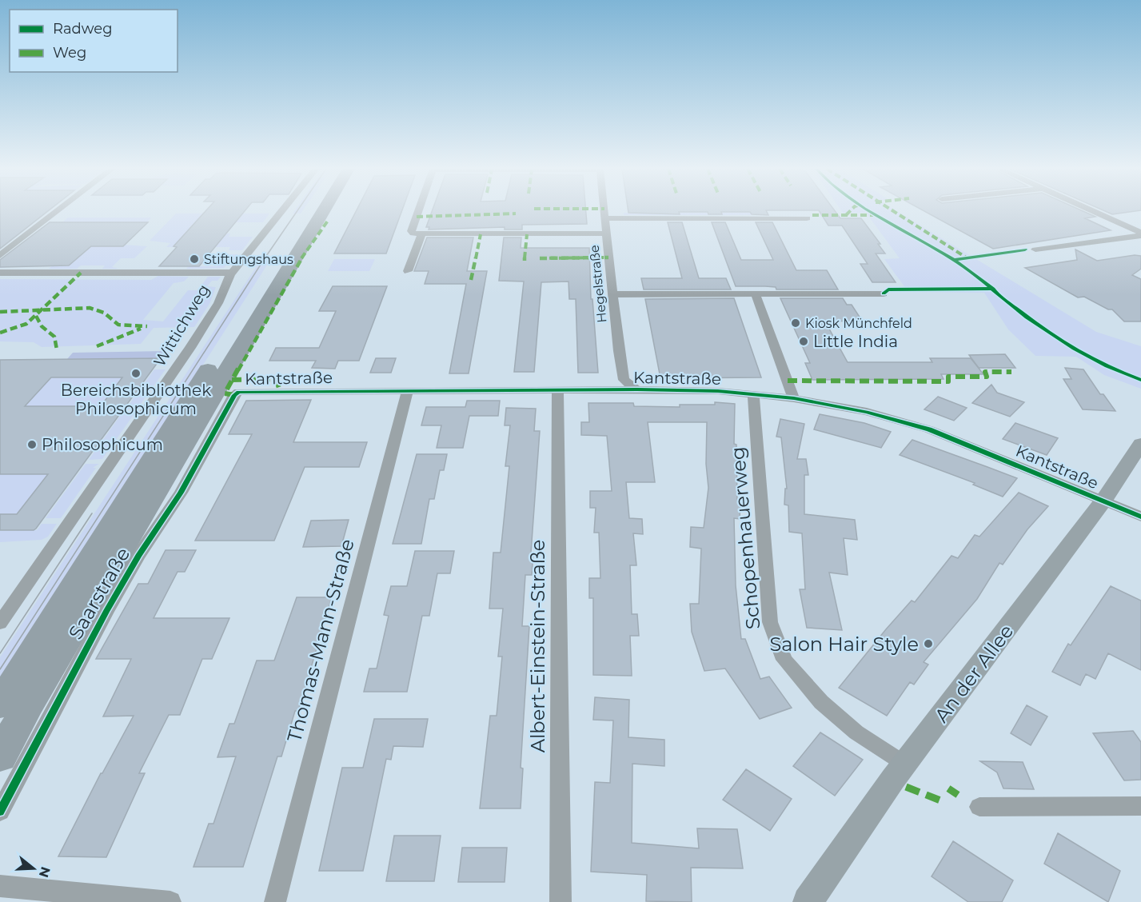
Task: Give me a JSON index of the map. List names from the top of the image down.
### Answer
{
  "streets": {
    "highway": ["Saarstraße"],
    "main road": ["An der Allee"],
    "street": [
      "Hegelstraße",
      "Wittichweg",
      "Kantstraße",
      "Schopenhauerweg",
      "Thomas-Mann-Straße",
      "Albert-Einstein-Straße"
    ]
  },
  "crossings": [
    ["Hegelstraße", "Kantstraße"],
    ["Kantstraße", "Schopenhauerweg"],
    ["Kantstraße", "Saarstraße"],
    ["Kantstraße", "Thomas-Mann-Straße"],
    ["Kantstraße", "Albert-Einstein-Straße"],
    ["Kantstraße", "An der Allee"],
    ["Schopenhauerweg", "An der Allee"]
  ],
  "places": [
    "Stiftungshaus",
    "Kiosk Münchfeld",
    "Little India",
    "Bereichsbibliothek Philosophicum",
    "Philosophicum",
    "Salon Hair Style"
  ],
  "legend": ["Radweg", "Weg"],
  "north": "right"
}
